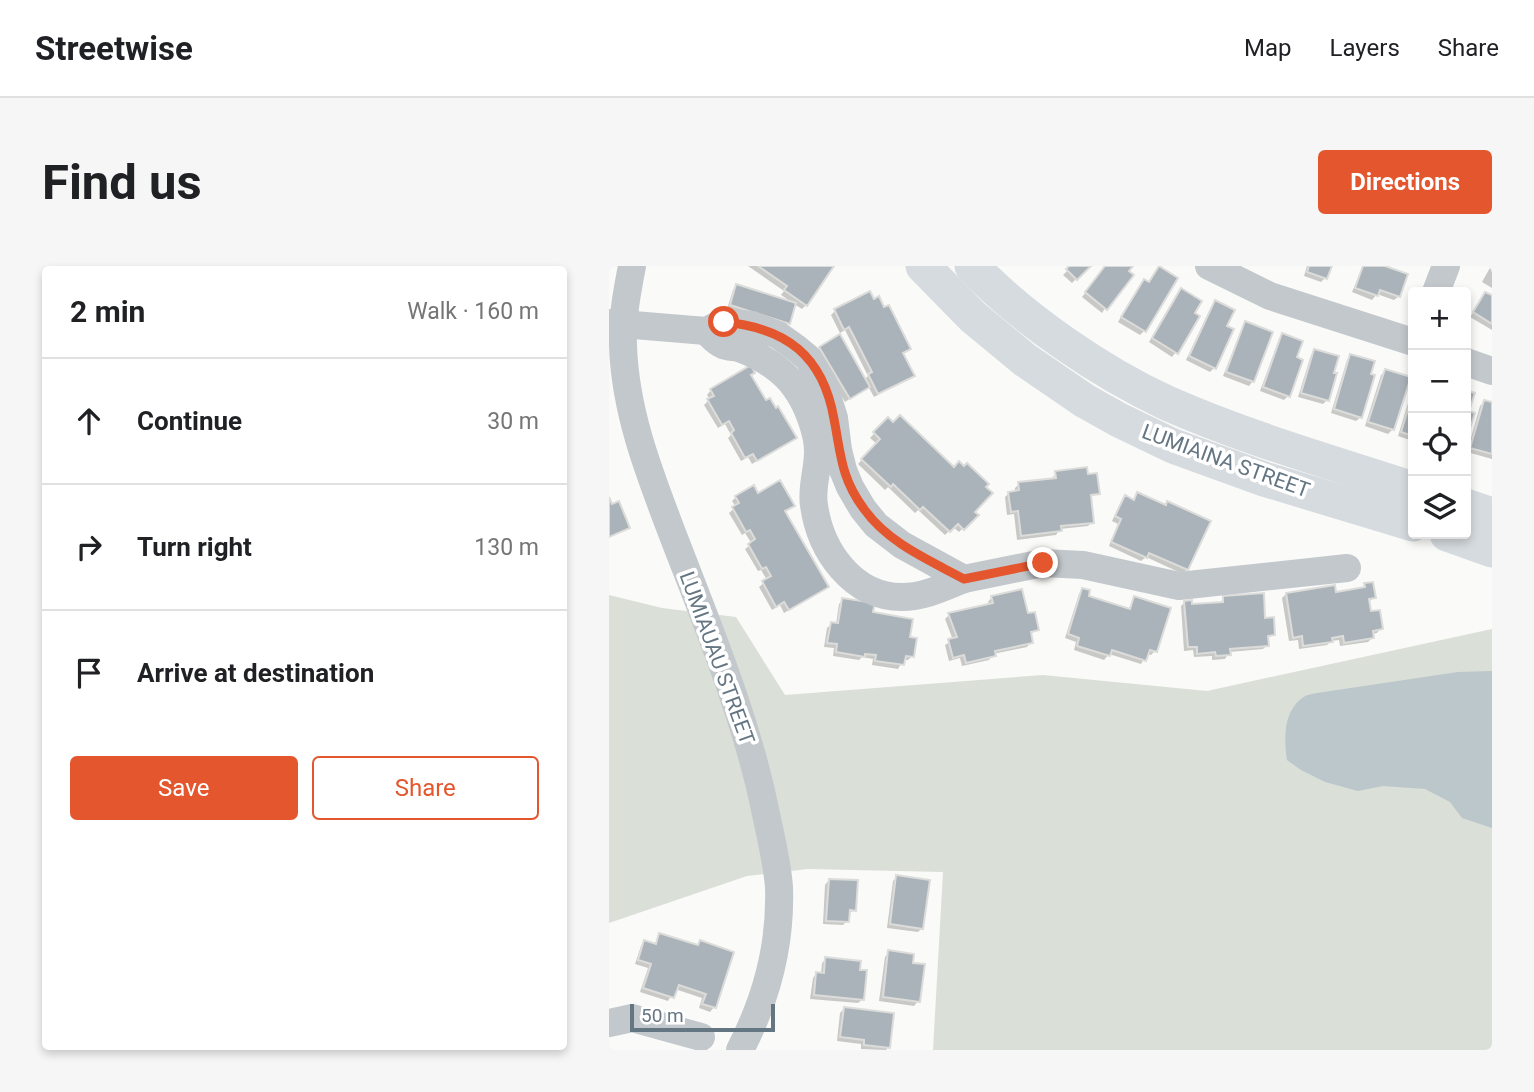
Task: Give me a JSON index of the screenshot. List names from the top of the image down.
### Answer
{
  "streets": {
    "main road": ["LUMIAINA STREET"],
    "street": ["LUMIAUAU STREET"]
  },
  "scale_bar": "50 m",
  "page": {
    "header": "Streetwise",
    "nav": ["Map", "Layers", "Share"],
    "buttons": [
      "Directions",
      ["Save", "Share"]
    ],
    "title": "Find us",
    "heading": ["2 min", "Walk · 160 m"],
    "map_buttons": ["+", "−"],
    "list": [
      ["Continue", "30 m"],
      ["Turn right", "130 m"],
      "Arrive at destination"
    ],
    "scale": "50 m"
  }
}
